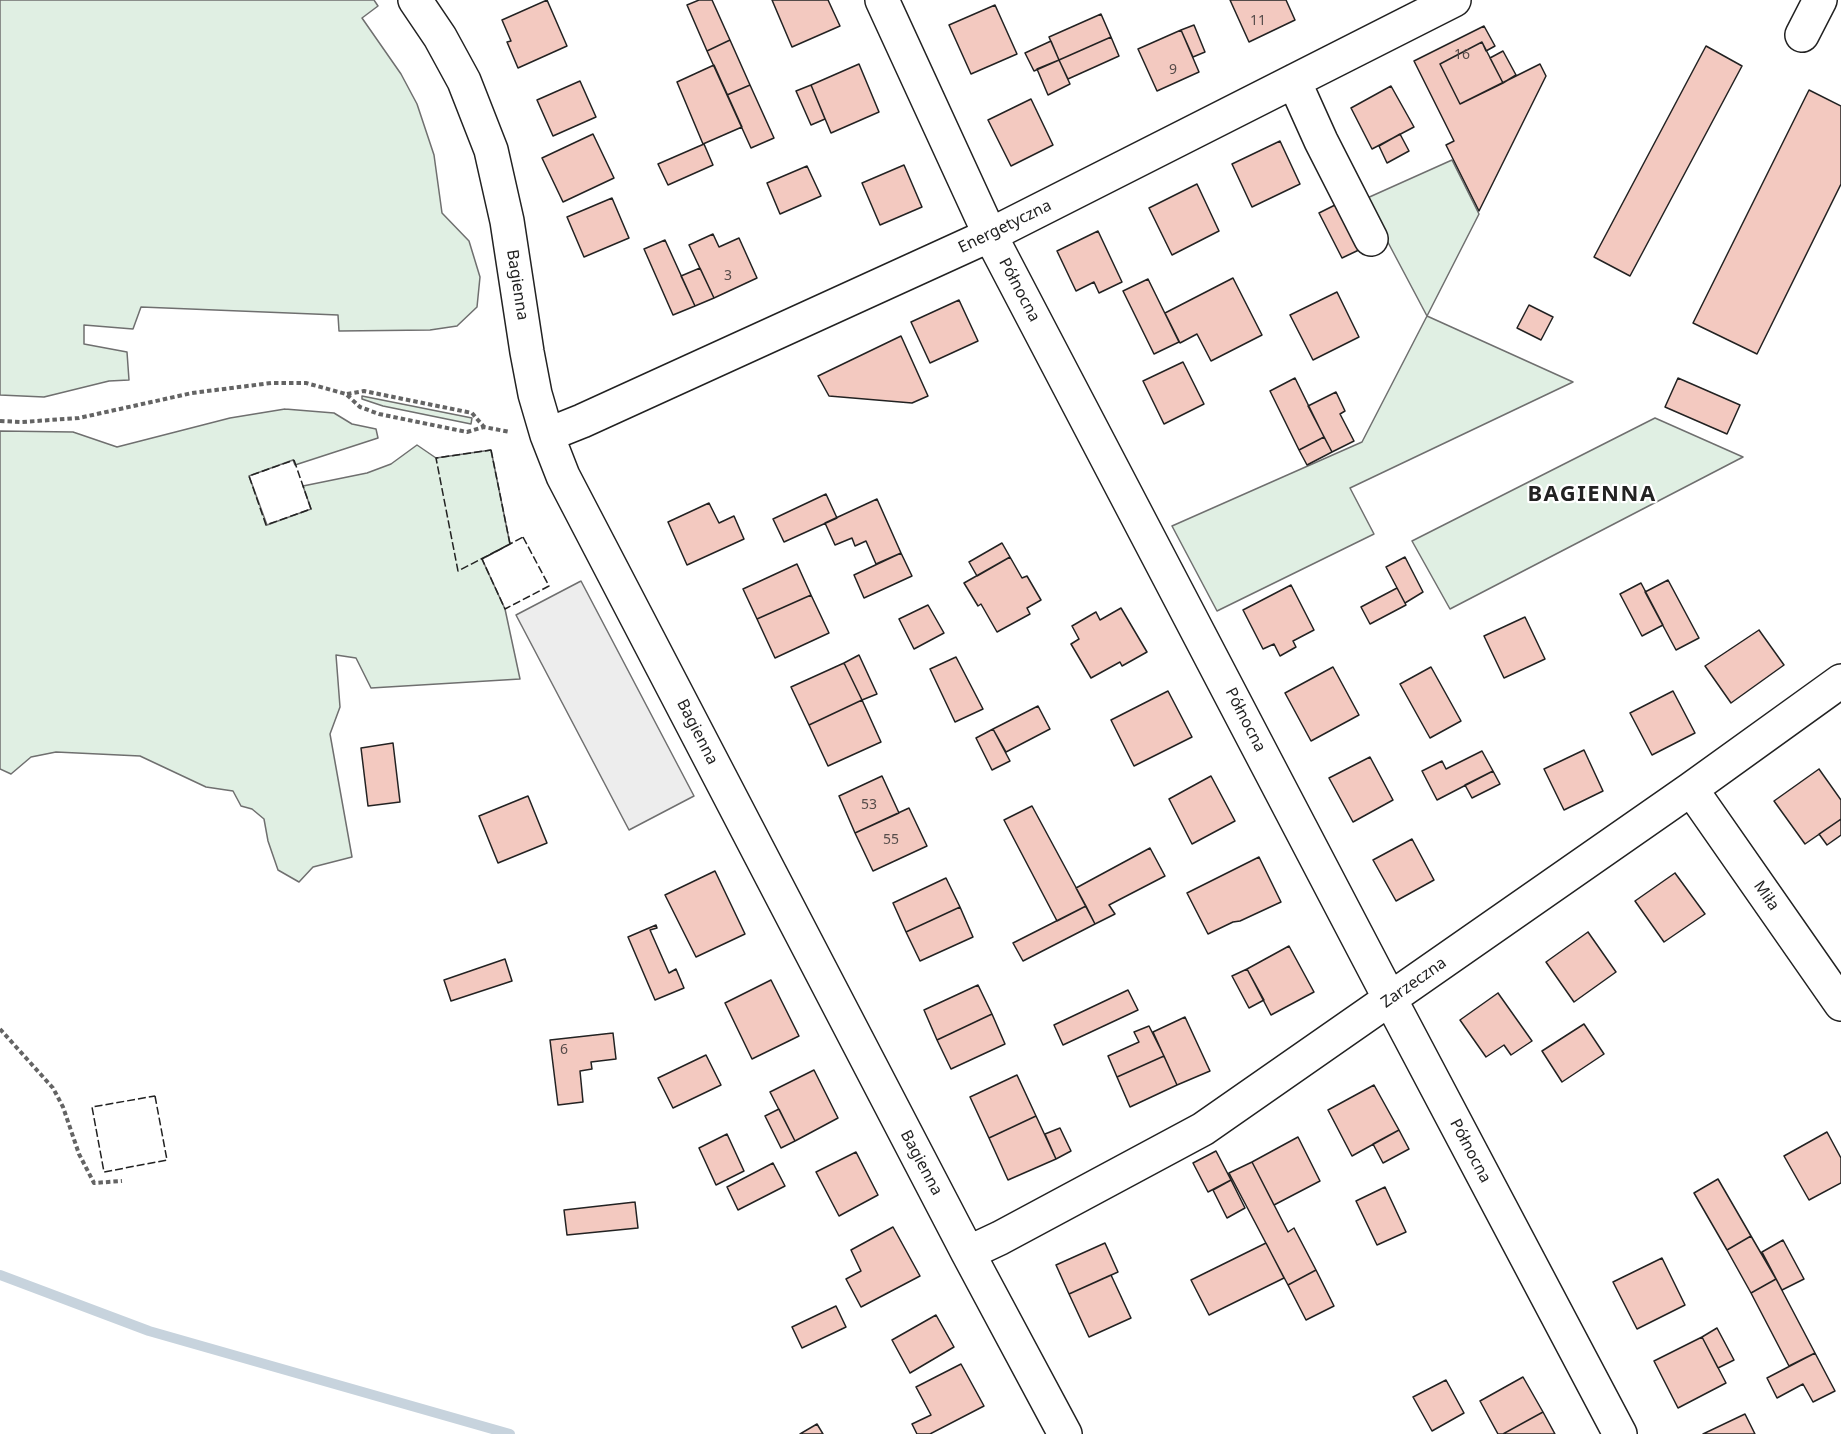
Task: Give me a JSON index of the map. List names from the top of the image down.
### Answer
{
  "streets": {
    "street": [
      "Energetyczna",
      "Bagienna",
      "Północna",
      "Miła",
      "Zarzeczna"
    ]
  },
  "crossings": [
    ["Energetyczna", "Bagienna"],
    ["Energetyczna", "Północna"],
    ["Bagienna", "Zarzeczna"],
    ["Północna", "Zarzeczna"],
    ["Miła", "Zarzeczna"]
  ],
  "districts": ["BAGIENNA"],
  "house_numbers": [
    "11",
    "16",
    "9",
    "3",
    "53",
    "55",
    "6"
  ]
}
